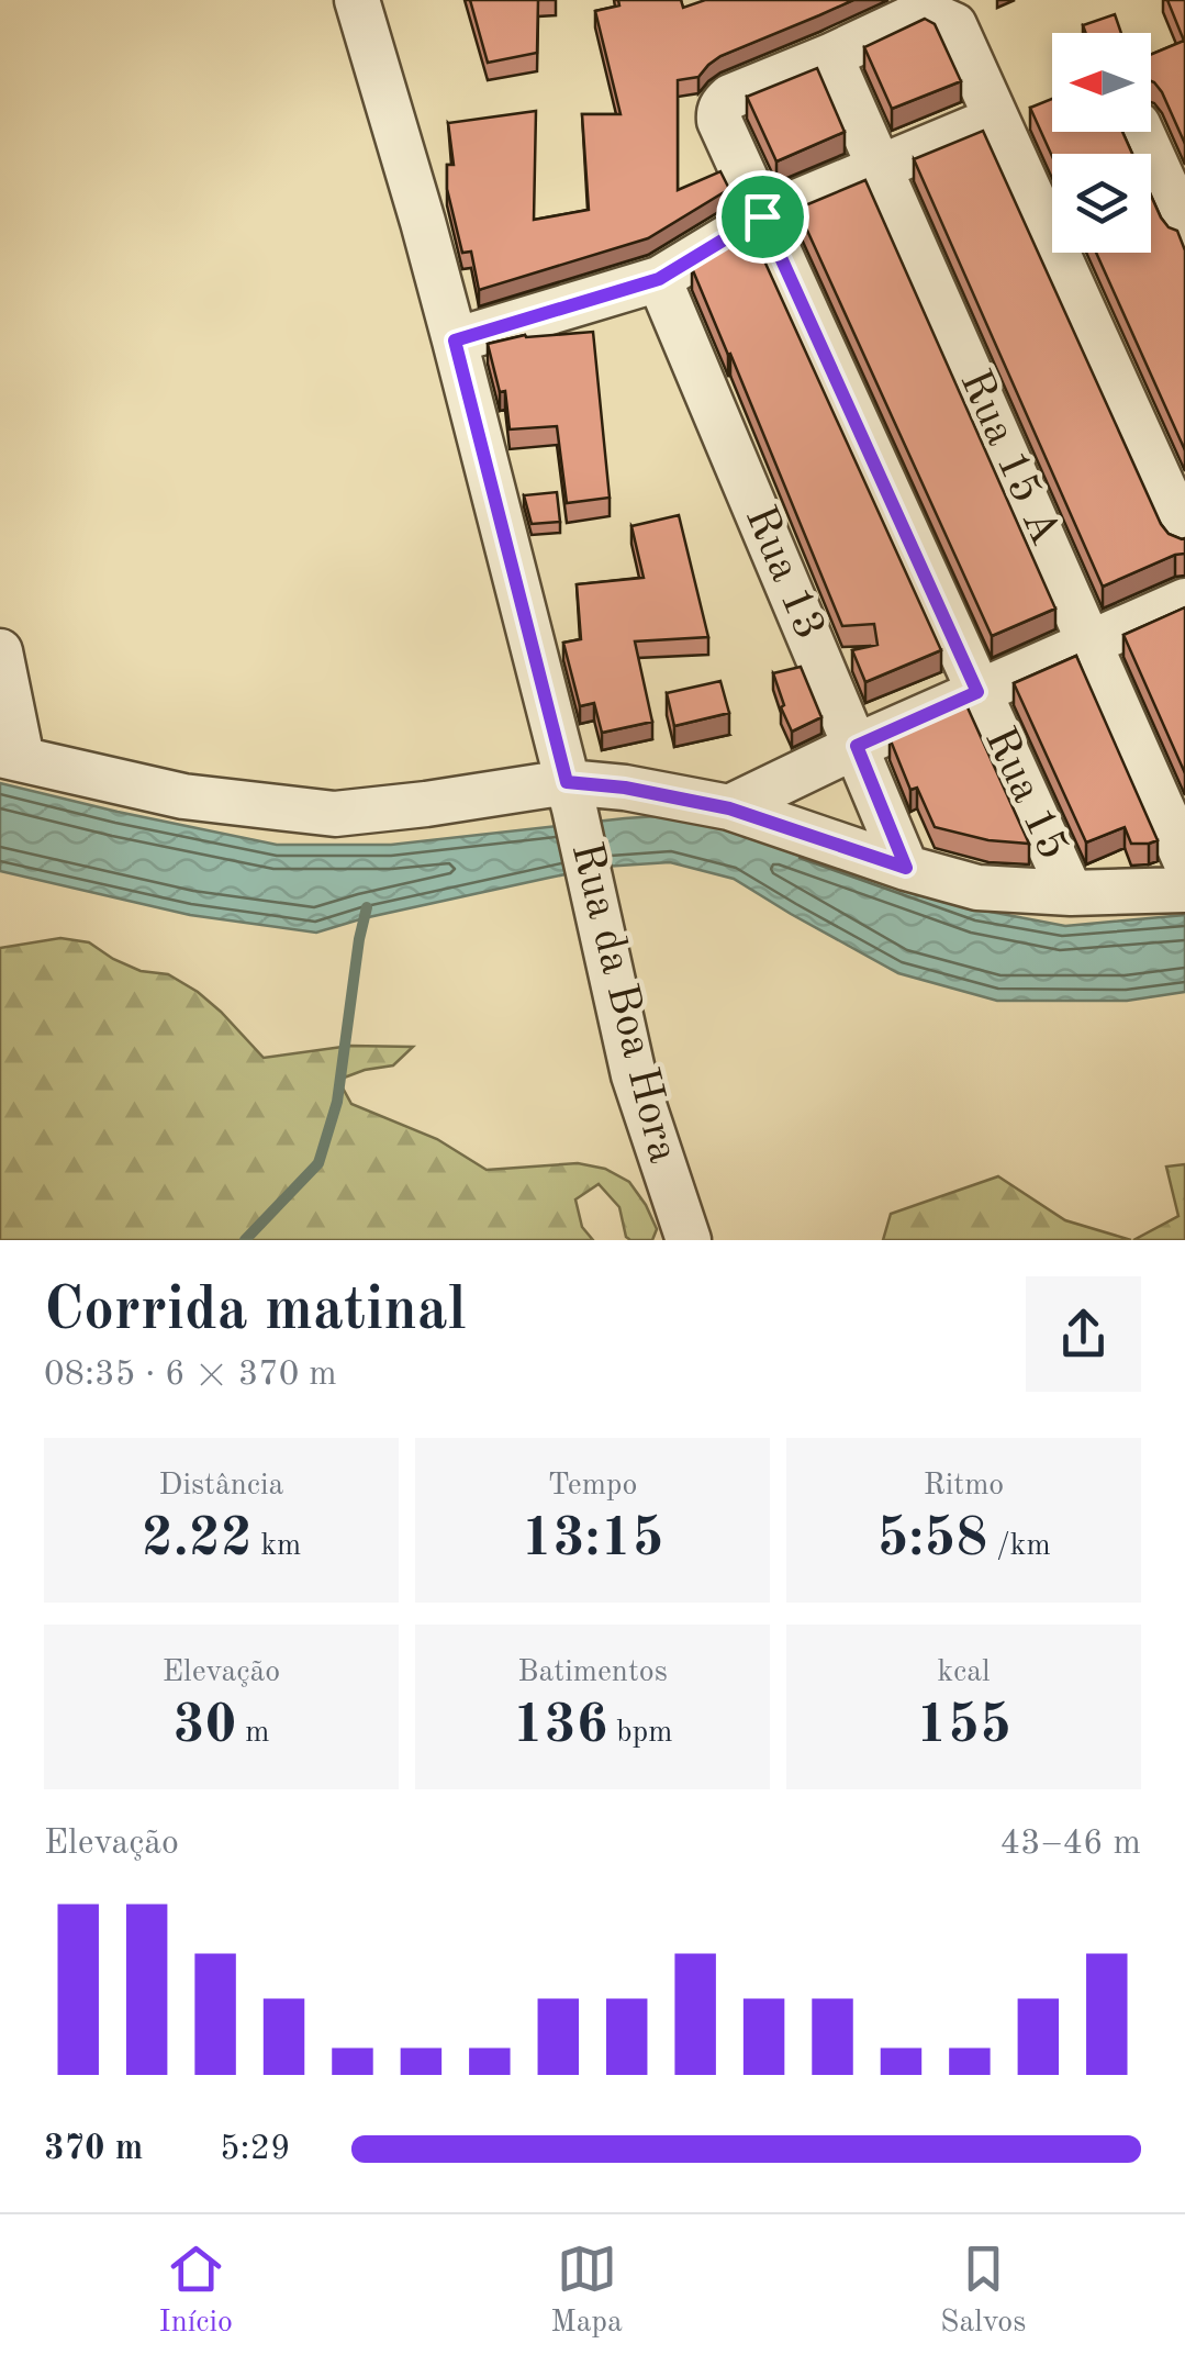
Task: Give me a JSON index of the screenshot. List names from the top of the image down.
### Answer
{
  "streets": {
    "street": [
      "Rua 15 A",
      "Rua 13",
      "Rua 15",
      "Rua da Boa Hora"
    ]
  },
  "crossings": [
    ["Rua 15 A", "Rua 15"]
  ],
  "north": "left",
  "page": {
    "heading": ["Corrida matinal", "08:35 · 6 × 370 m"],
    "stats": [
      ["Distância", "2.22 km"],
      ["Tempo", "13:15"],
      ["Ritmo", "5:58 /km"],
      ["Elevação", "30 m"],
      ["Batimentos", "136 bpm"],
      ["kcal", "155"]
    ],
    "chart": ["Elevação", "43–46 m"],
    "list": [
      {
        "name": "370 m",
        "note": "5:29"
      }
    ],
    "tabs": ["Início", "Mapa", "Salvos"]
  }
}
